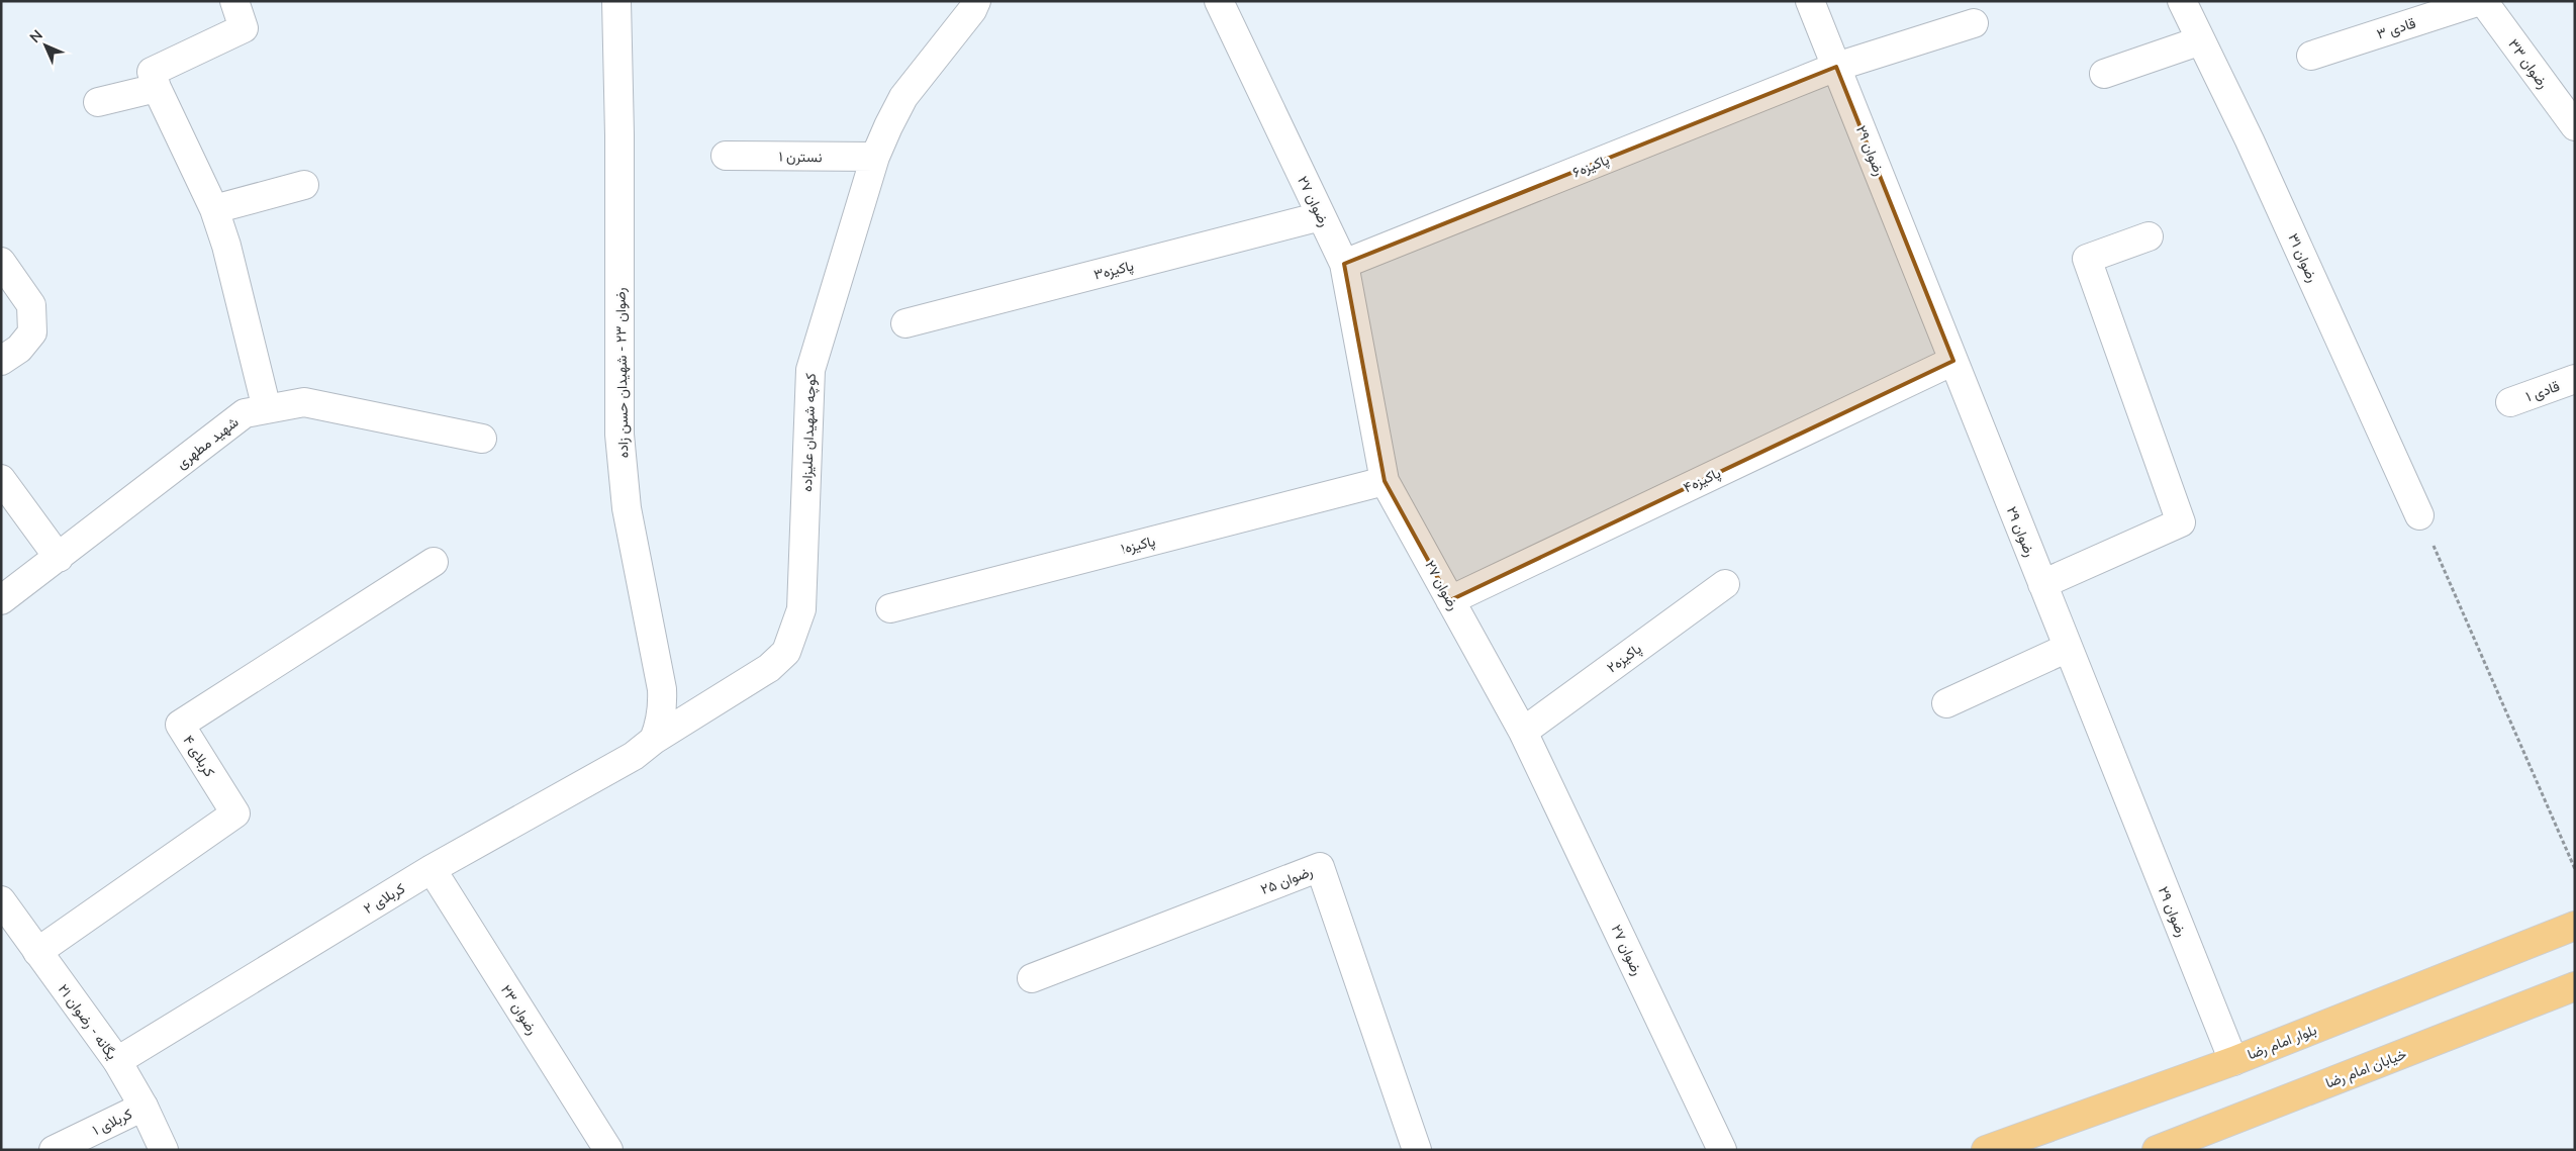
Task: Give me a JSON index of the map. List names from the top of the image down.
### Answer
{
  "streets": {
    "main road": ["بلوار امام رضا", "خیابان امام رضا"],
    "street": [
      "قادی ۳",
      "رضوان ۳۳",
      "رضوان ۲۹",
      "نسترن ۱",
      "پاکیزه۶",
      "رضوان ۲۷",
      "رضوان ۳۱",
      "پاکیزه۳",
      "رضوان ۲۳ - شهیدان حسن زاده",
      "قادی ۱",
      "کوچه شهیدان علیزاده",
      "شهید مطهری",
      "پاکیزه۴",
      "پاکیزه۱",
      "پاکیزه۲",
      "کربلای ۴",
      "رضوان ۲۵",
      "کربلای ۲",
      "رضوان ۲۳",
      "یگانه - رضوان ۲۱",
      "کربلای ۱"
    ]
  },
  "crossings": [
    ["قادی ۳", "رضوان ۳۳"],
    ["رضوان ۲۹", "پاکیزه۶"],
    ["رضوان ۲۹", "پاکیزه۴"],
    ["رضوان ۲۹", "بلوار امام رضا"],
    ["نسترن ۱", "کوچه شهیدان علیزاده"],
    ["پاکیزه۶", "رضوان ۲۷"],
    ["رضوان ۲۷", "پاکیزه۳"],
    ["رضوان ۲۷", "پاکیزه۴"],
    ["رضوان ۲۷", "پاکیزه۱"],
    ["رضوان ۲۷", "پاکیزه۲"],
    ["رضوان ۲۳ - شهیدان حسن زاده", "کوچه شهیدان علیزاده"],
    ["رضوان ۲۳ - شهیدان حسن زاده", "کربلای ۲"],
    ["کوچه شهیدان علیزاده", "کربلای ۲"],
    ["کربلای ۴", "یگانه - رضوان ۲۱"],
    ["کربلای ۲", "رضوان ۲۳"],
    ["کربلای ۲", "یگانه - رضوان ۲۱"],
    ["یگانه - رضوان ۲۱", "کربلای ۱"]
  ],
  "north": "top left"
}
